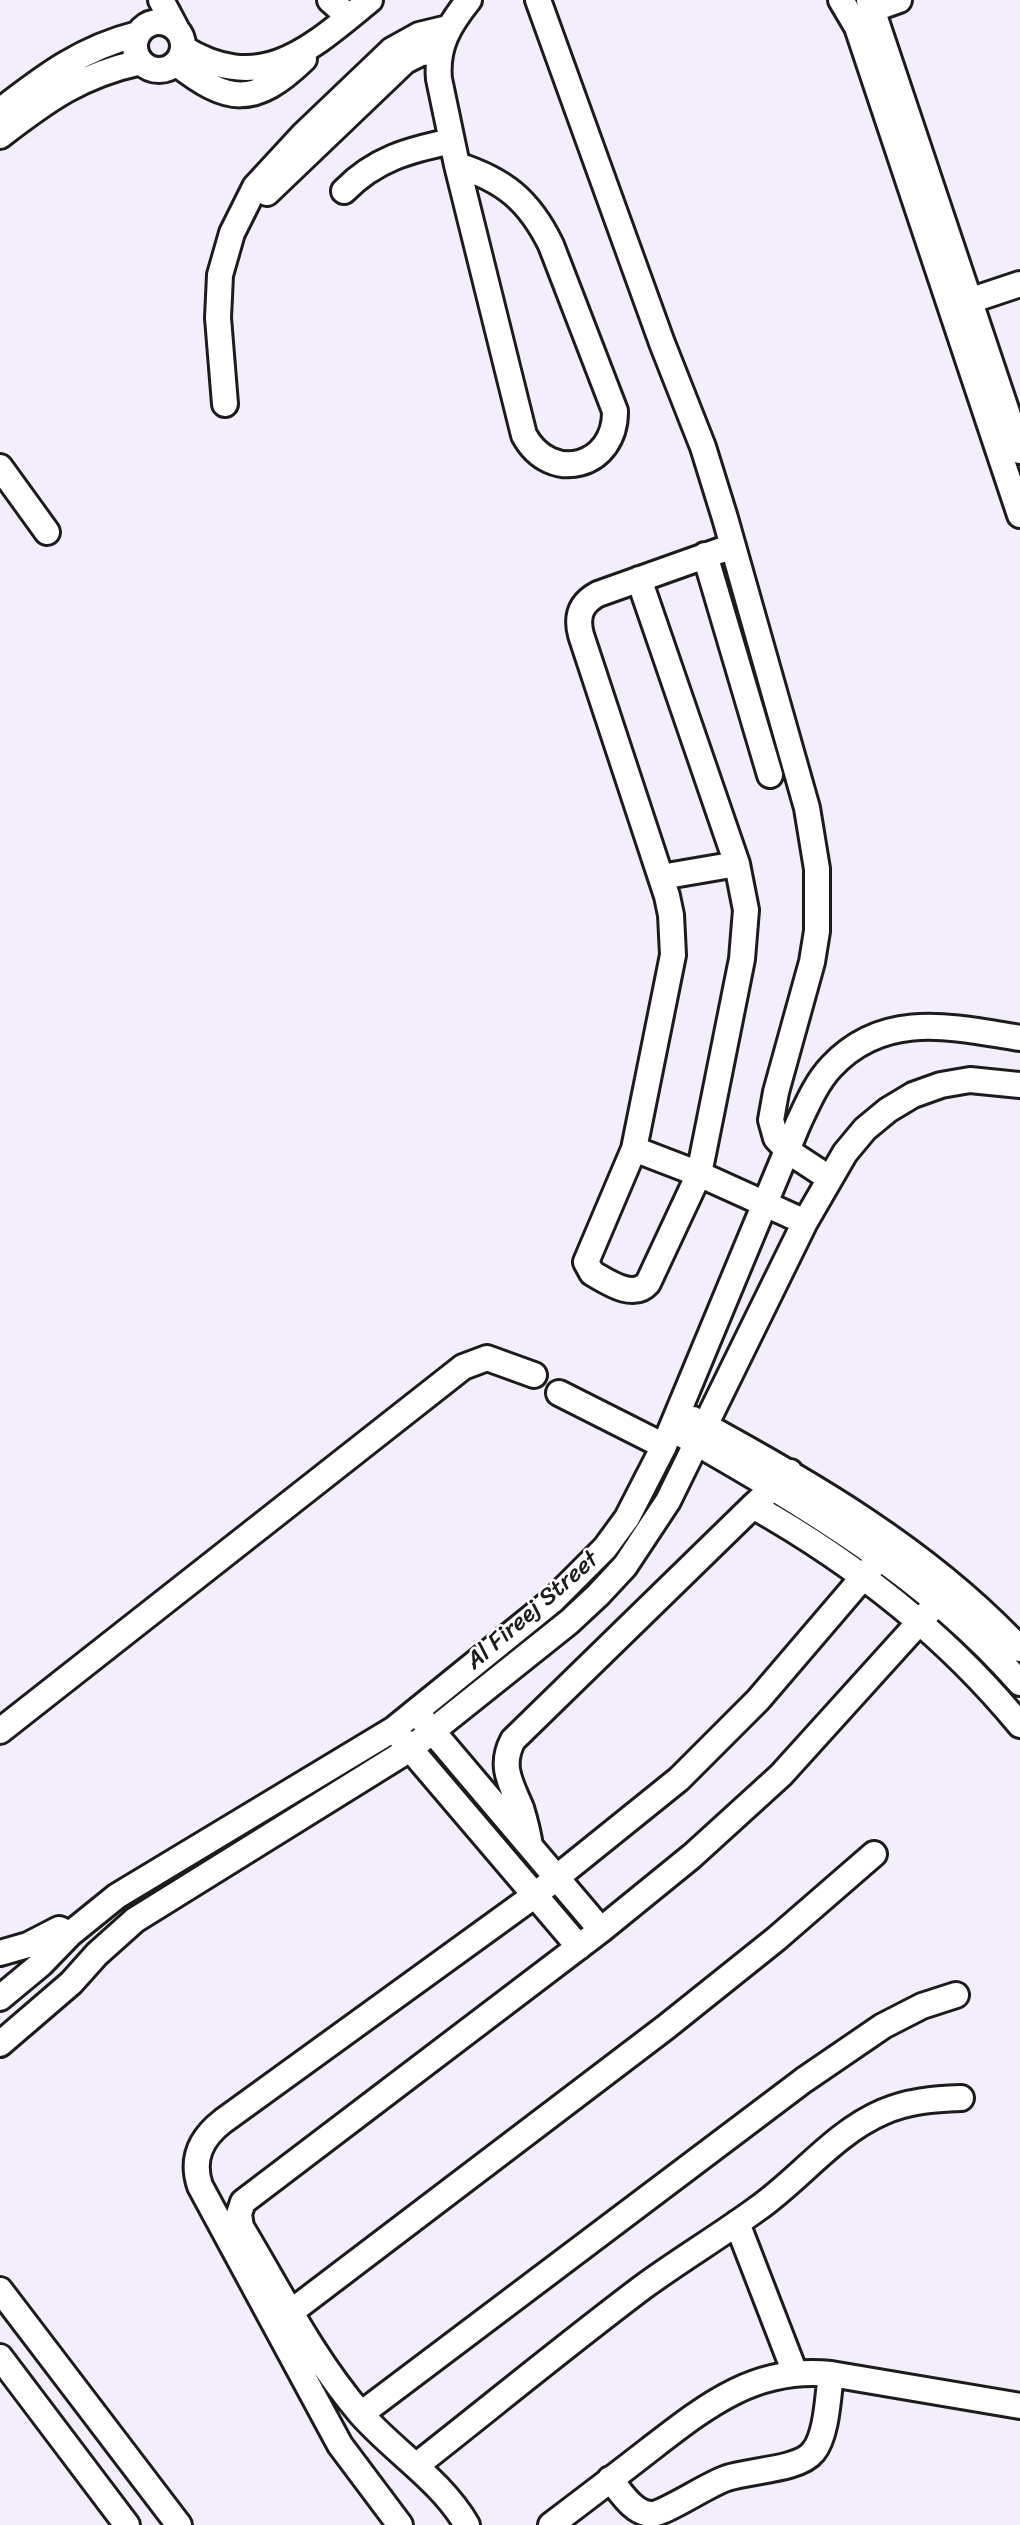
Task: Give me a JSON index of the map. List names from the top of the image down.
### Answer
{
  "streets": {
    "street": ["Al Fireej Street"]
  }
}
